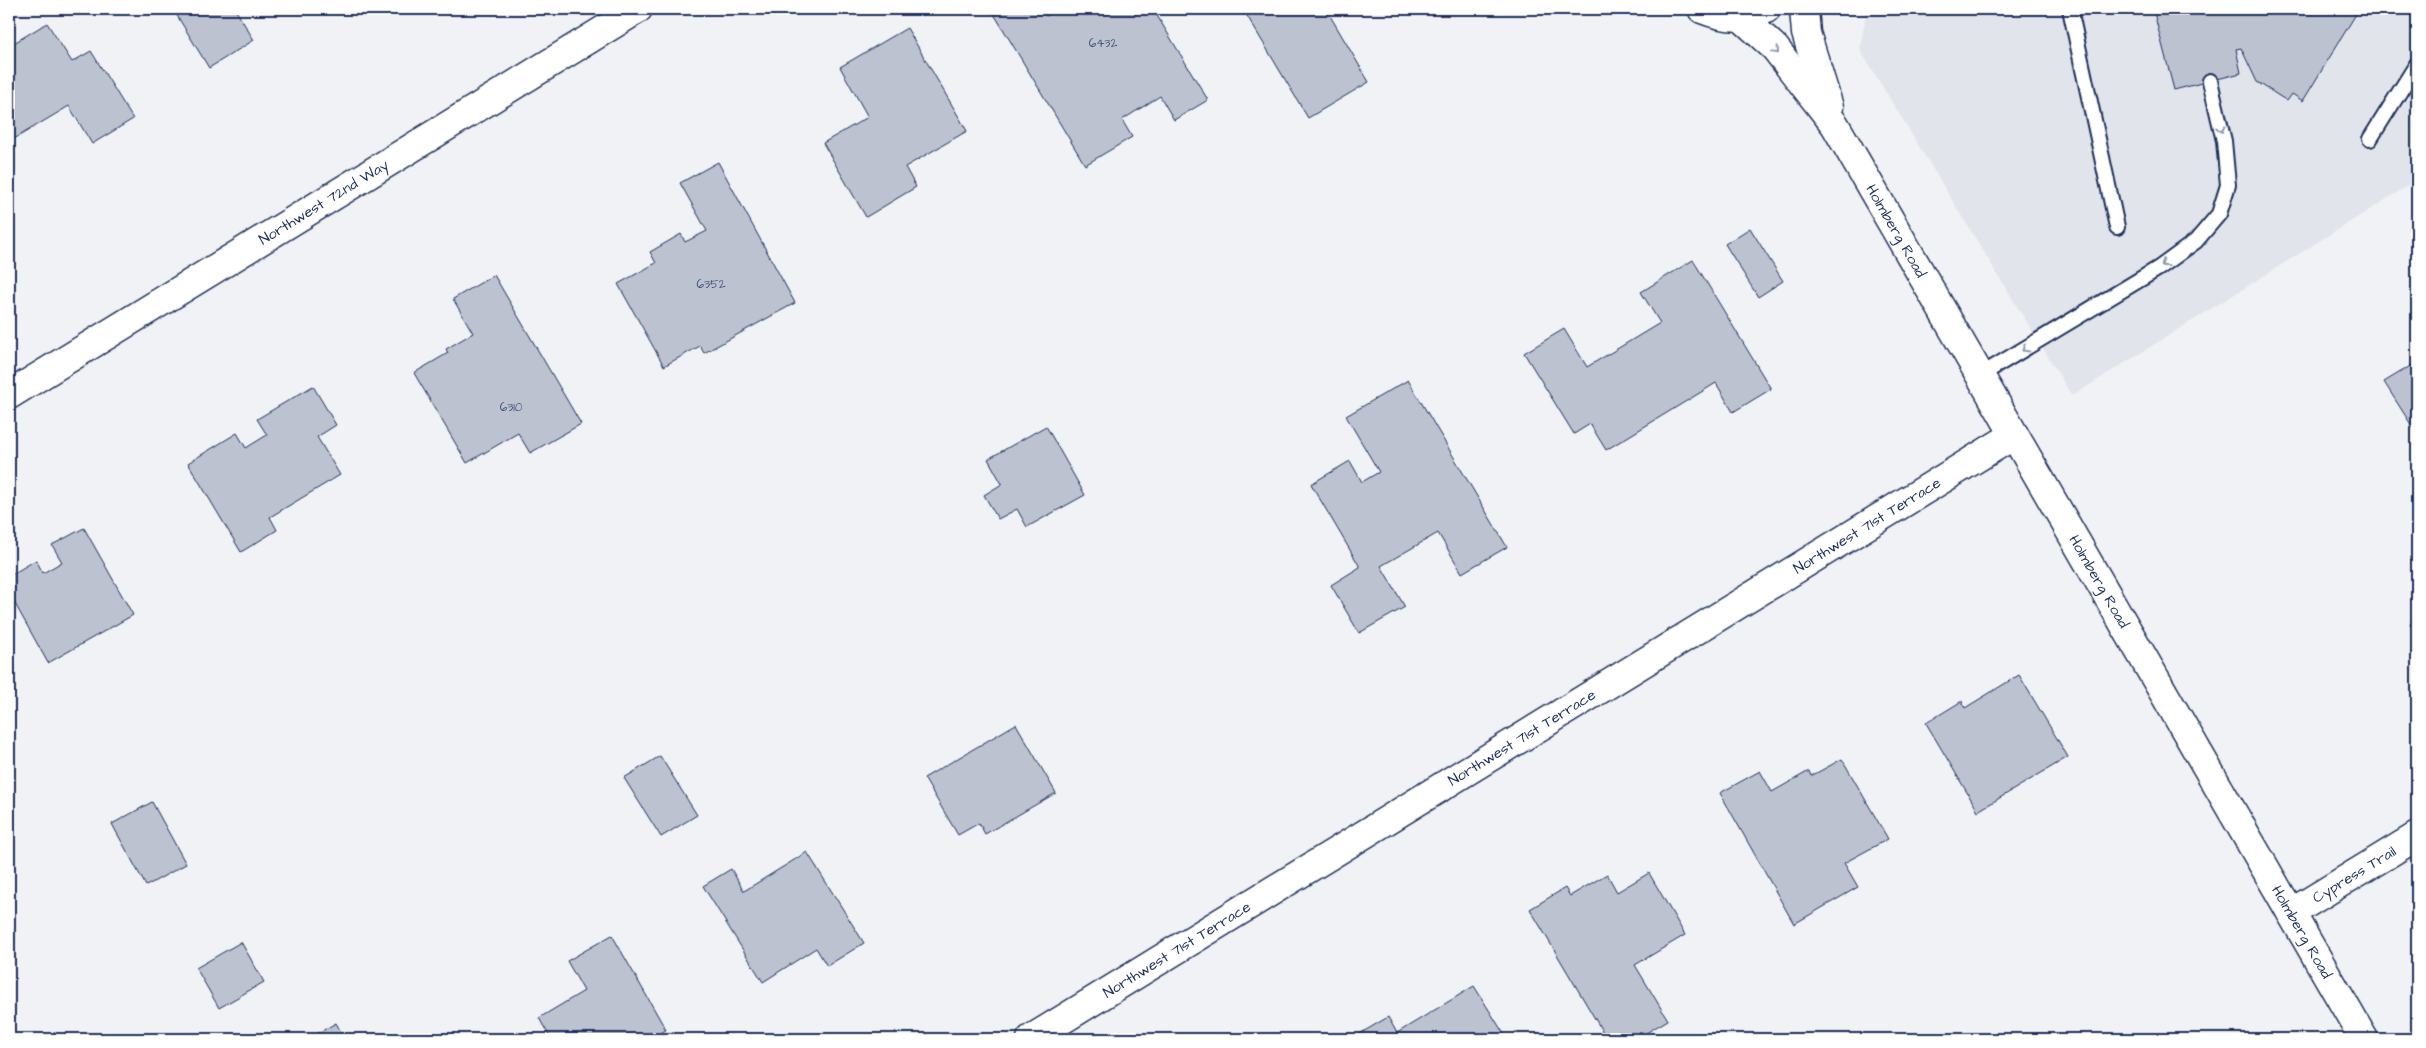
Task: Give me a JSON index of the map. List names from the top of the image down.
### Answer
{
  "streets": {
    "street": [
      "Northwest 72nd Way",
      "Holmberg Road",
      "Northwest 71st Terrace",
      "Cypress Trail"
    ]
  },
  "crossings": [
    ["Holmberg Road", "Northwest 71st Terrace"],
    ["Holmberg Road", "Cypress Trail"]
  ],
  "house_numbers": ["6432", "6352", "6310"]
}
